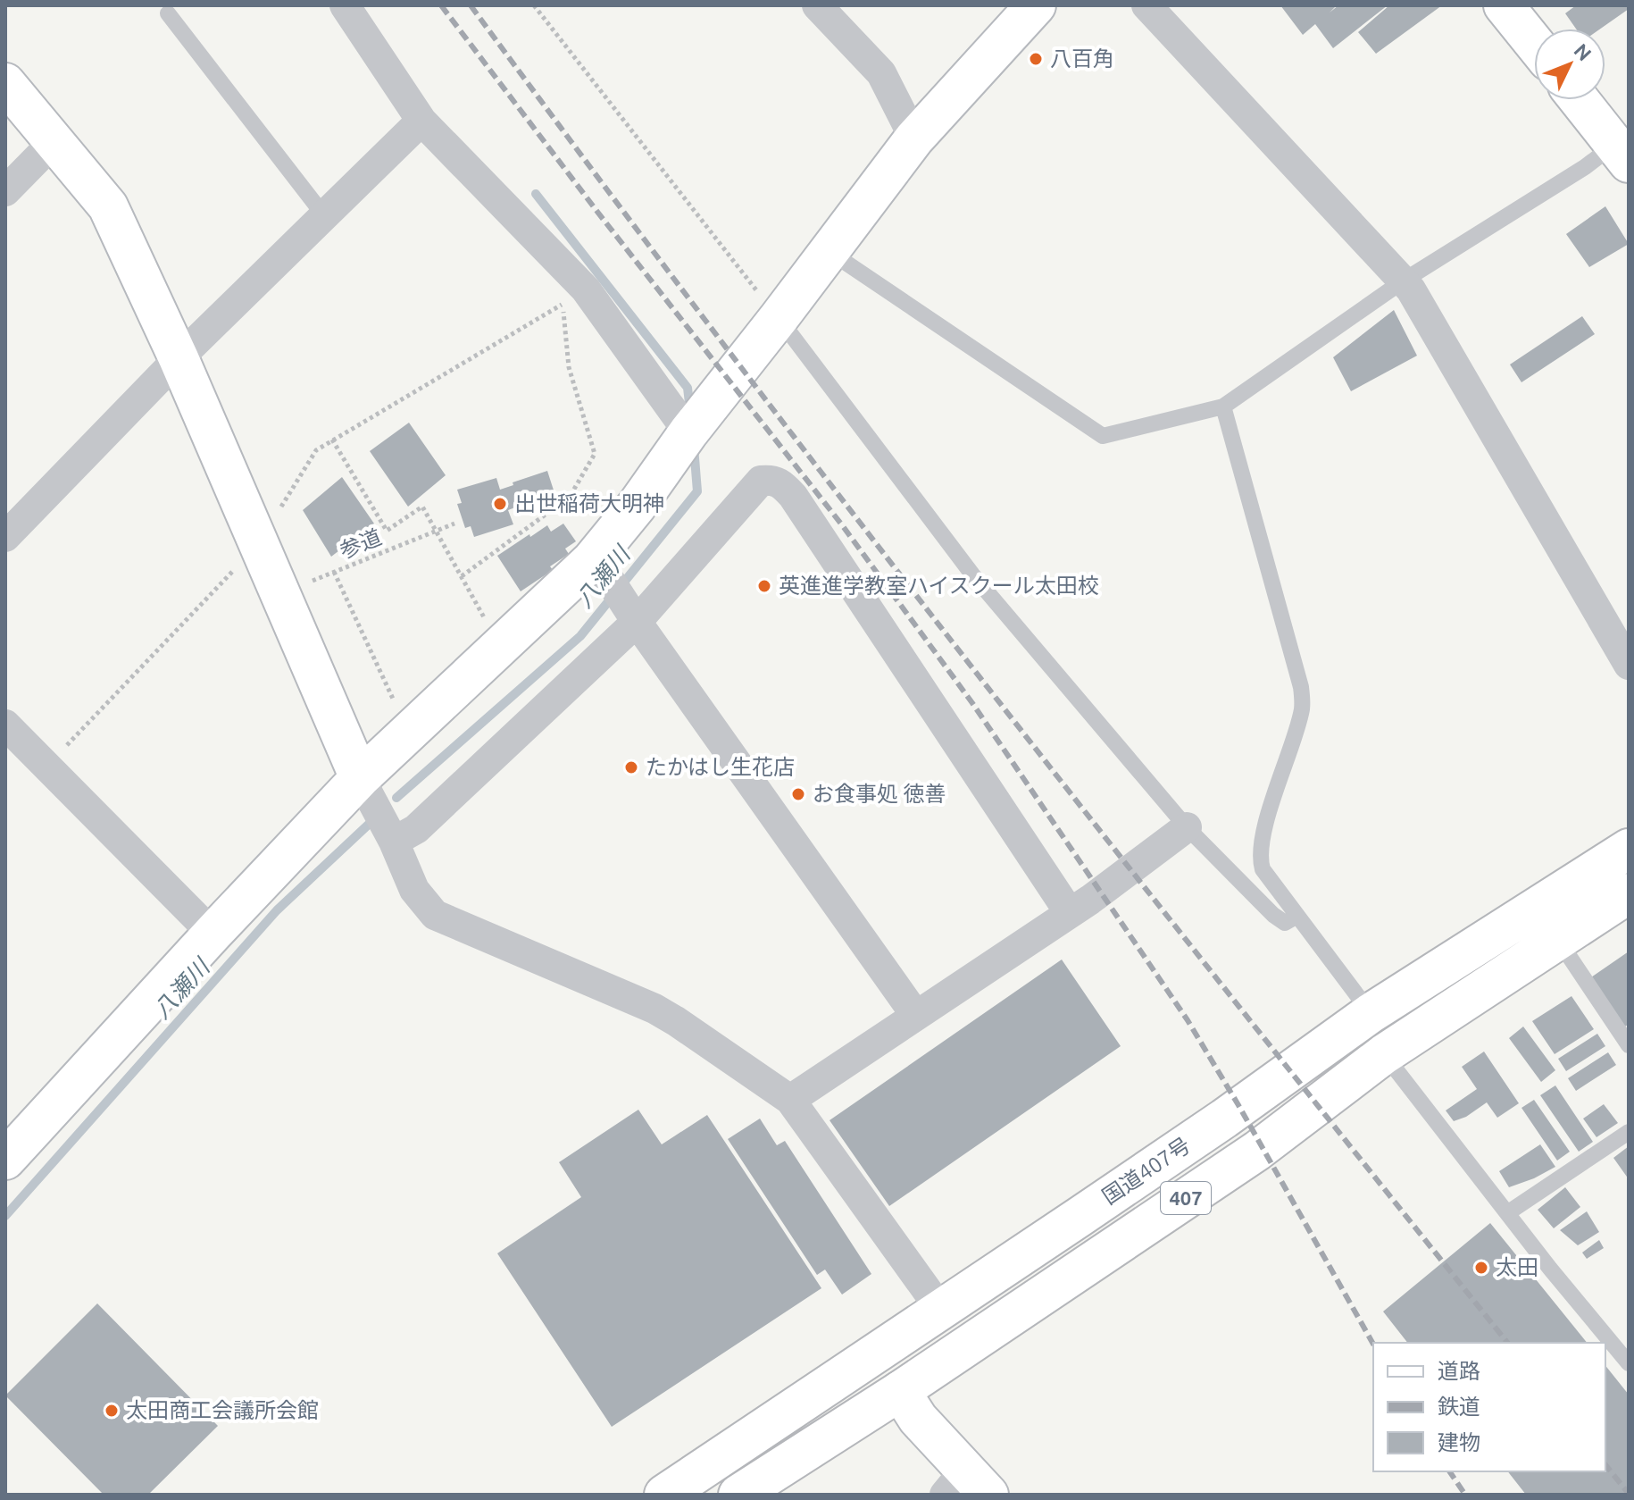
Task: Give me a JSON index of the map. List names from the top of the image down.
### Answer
{
  "streets": {
    "main road": ["国道407号", "407"],
    "path": ["参道"]
  },
  "water": ["八瀬川"],
  "places": [
    "八百角",
    "出世稲荷大明神",
    "英進進学教室ハイスクール太田校",
    "たかはし生花店",
    "お食事処 徳善",
    "太田",
    "太田商工会議所会館"
  ],
  "legend": ["道路", "鉄道", "建物"],
  "north": "top right"
}
